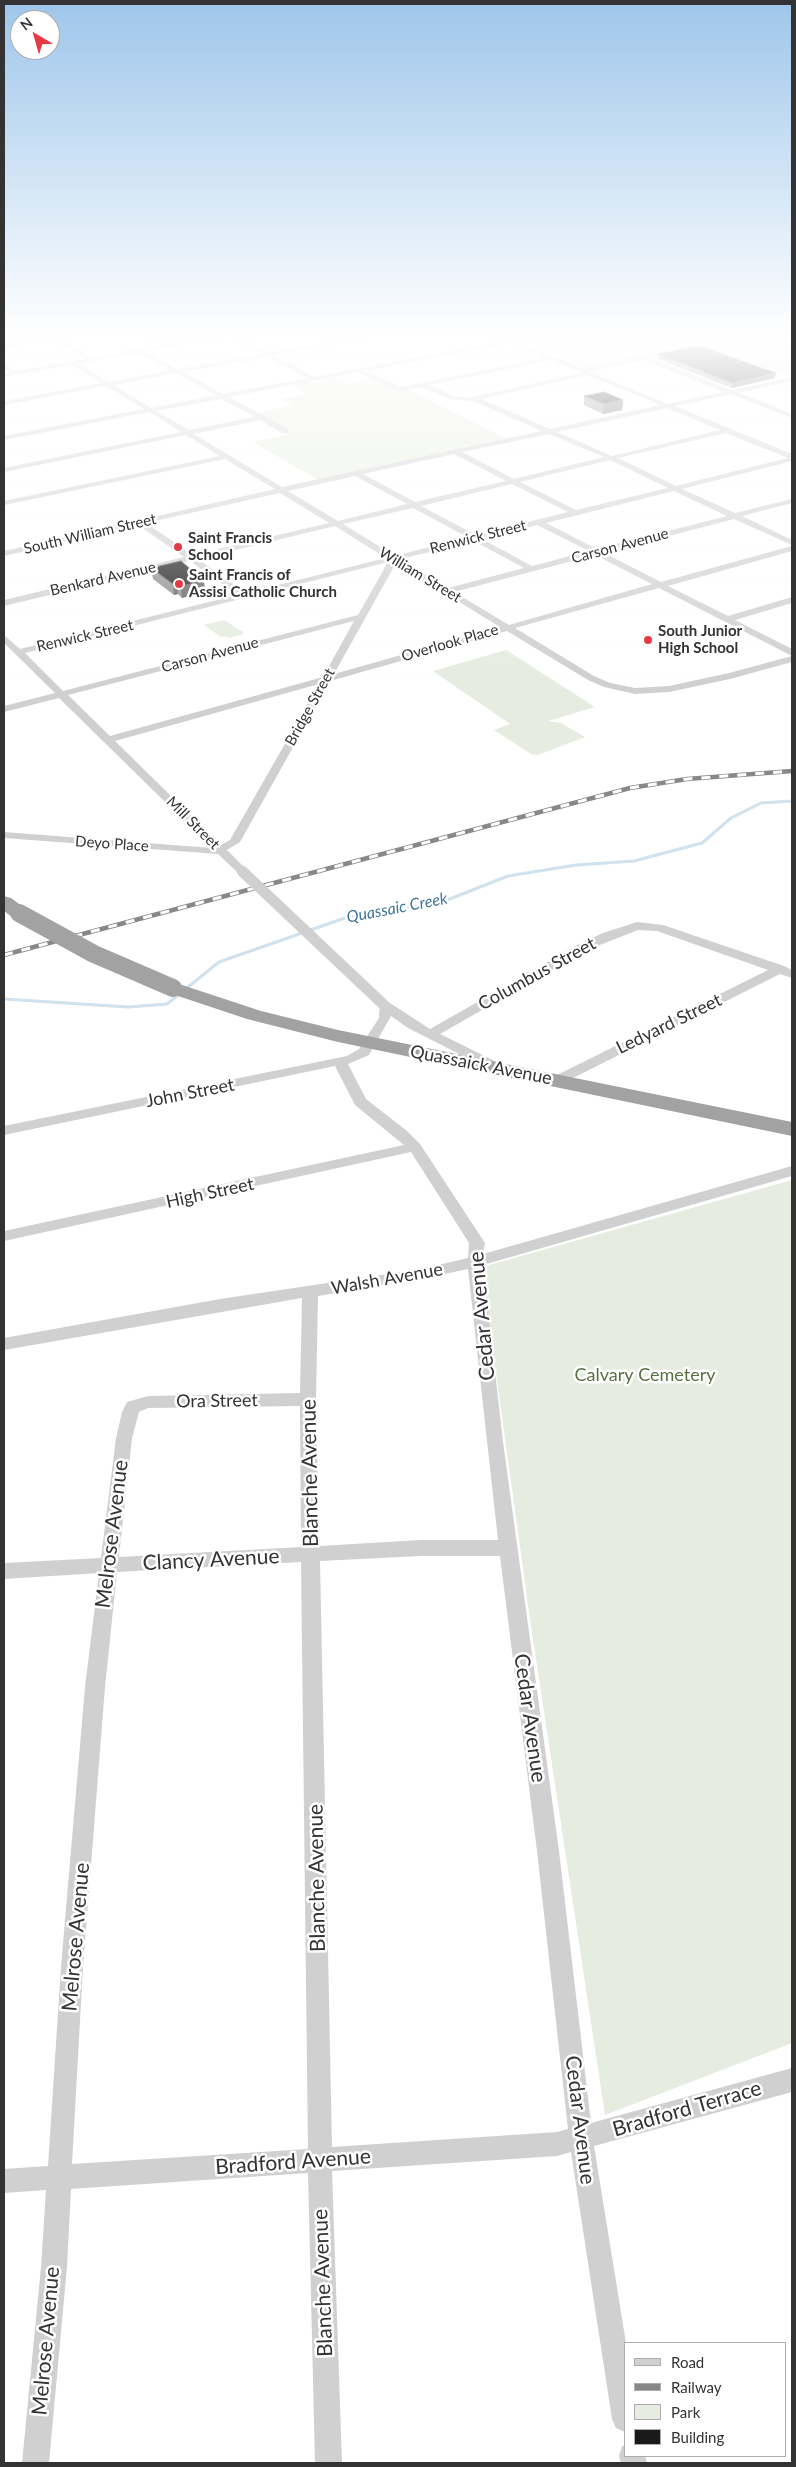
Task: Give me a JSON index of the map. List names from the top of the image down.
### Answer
{
  "streets": {
    "highway": ["Quassaick Avenue"],
    "street": [
      "South William Street",
      "Renwick Street",
      "Carson Avenue",
      "William Street",
      "Benkard Avenue",
      "Overlook Place",
      "Bridge Street",
      "Mill Street",
      "Deyo Place",
      "Columbus Street",
      "Ledyard Street",
      "John Street",
      "High Street",
      "Walsh Avenue",
      "Cedar Avenue",
      "Ora Street",
      "Blanche Avenue",
      "Melrose Avenue",
      "Clancy Avenue",
      "Bradford Terrace",
      "Bradford Avenue"
    ]
  },
  "crossings": [
    ["South William Street", "William Street"],
    ["Renwick Street", "William Street"],
    ["Renwick Street", "Bridge Street"],
    ["Renwick Street", "Mill Street"],
    ["Carson Avenue", "William Street"],
    ["Carson Avenue", "Bridge Street"],
    ["Carson Avenue", "Mill Street"],
    ["William Street", "Benkard Avenue"],
    ["William Street", "Overlook Place"],
    ["William Street", "Bridge Street"],
    ["Overlook Place", "Bridge Street"],
    ["Overlook Place", "Mill Street"],
    ["Bridge Street", "Mill Street"],
    ["Bridge Street", "Deyo Place"],
    ["Mill Street", "Deyo Place"],
    ["Columbus Street", "Ledyard Street"],
    ["Ledyard Street", "Quassaick Avenue"],
    ["Quassaick Avenue", "John Street"],
    ["John Street", "Cedar Avenue"],
    ["High Street", "Cedar Avenue"],
    ["Walsh Avenue", "Cedar Avenue"],
    ["Walsh Avenue", "Blanche Avenue"],
    ["Cedar Avenue", "Clancy Avenue"],
    ["Cedar Avenue", "Bradford Terrace"],
    ["Cedar Avenue", "Bradford Avenue"],
    ["Ora Street", "Blanche Avenue"],
    ["Ora Street", "Melrose Avenue"],
    ["Blanche Avenue", "Clancy Avenue"],
    ["Blanche Avenue", "Bradford Avenue"],
    ["Melrose Avenue", "Clancy Avenue"],
    ["Melrose Avenue", "Bradford Avenue"],
    ["Bradford Terrace", "Bradford Avenue"]
  ],
  "water": ["Quassaic Creek"],
  "parks": ["Calvary Cemetery"],
  "places": ["Saint Francis School", "Saint Francis of Assisi Catholic Church", "South Junior High School"],
  "legend": [
    "Road",
    "Railway",
    "Park",
    "Building"
  ],
  "north": "top left"
}
